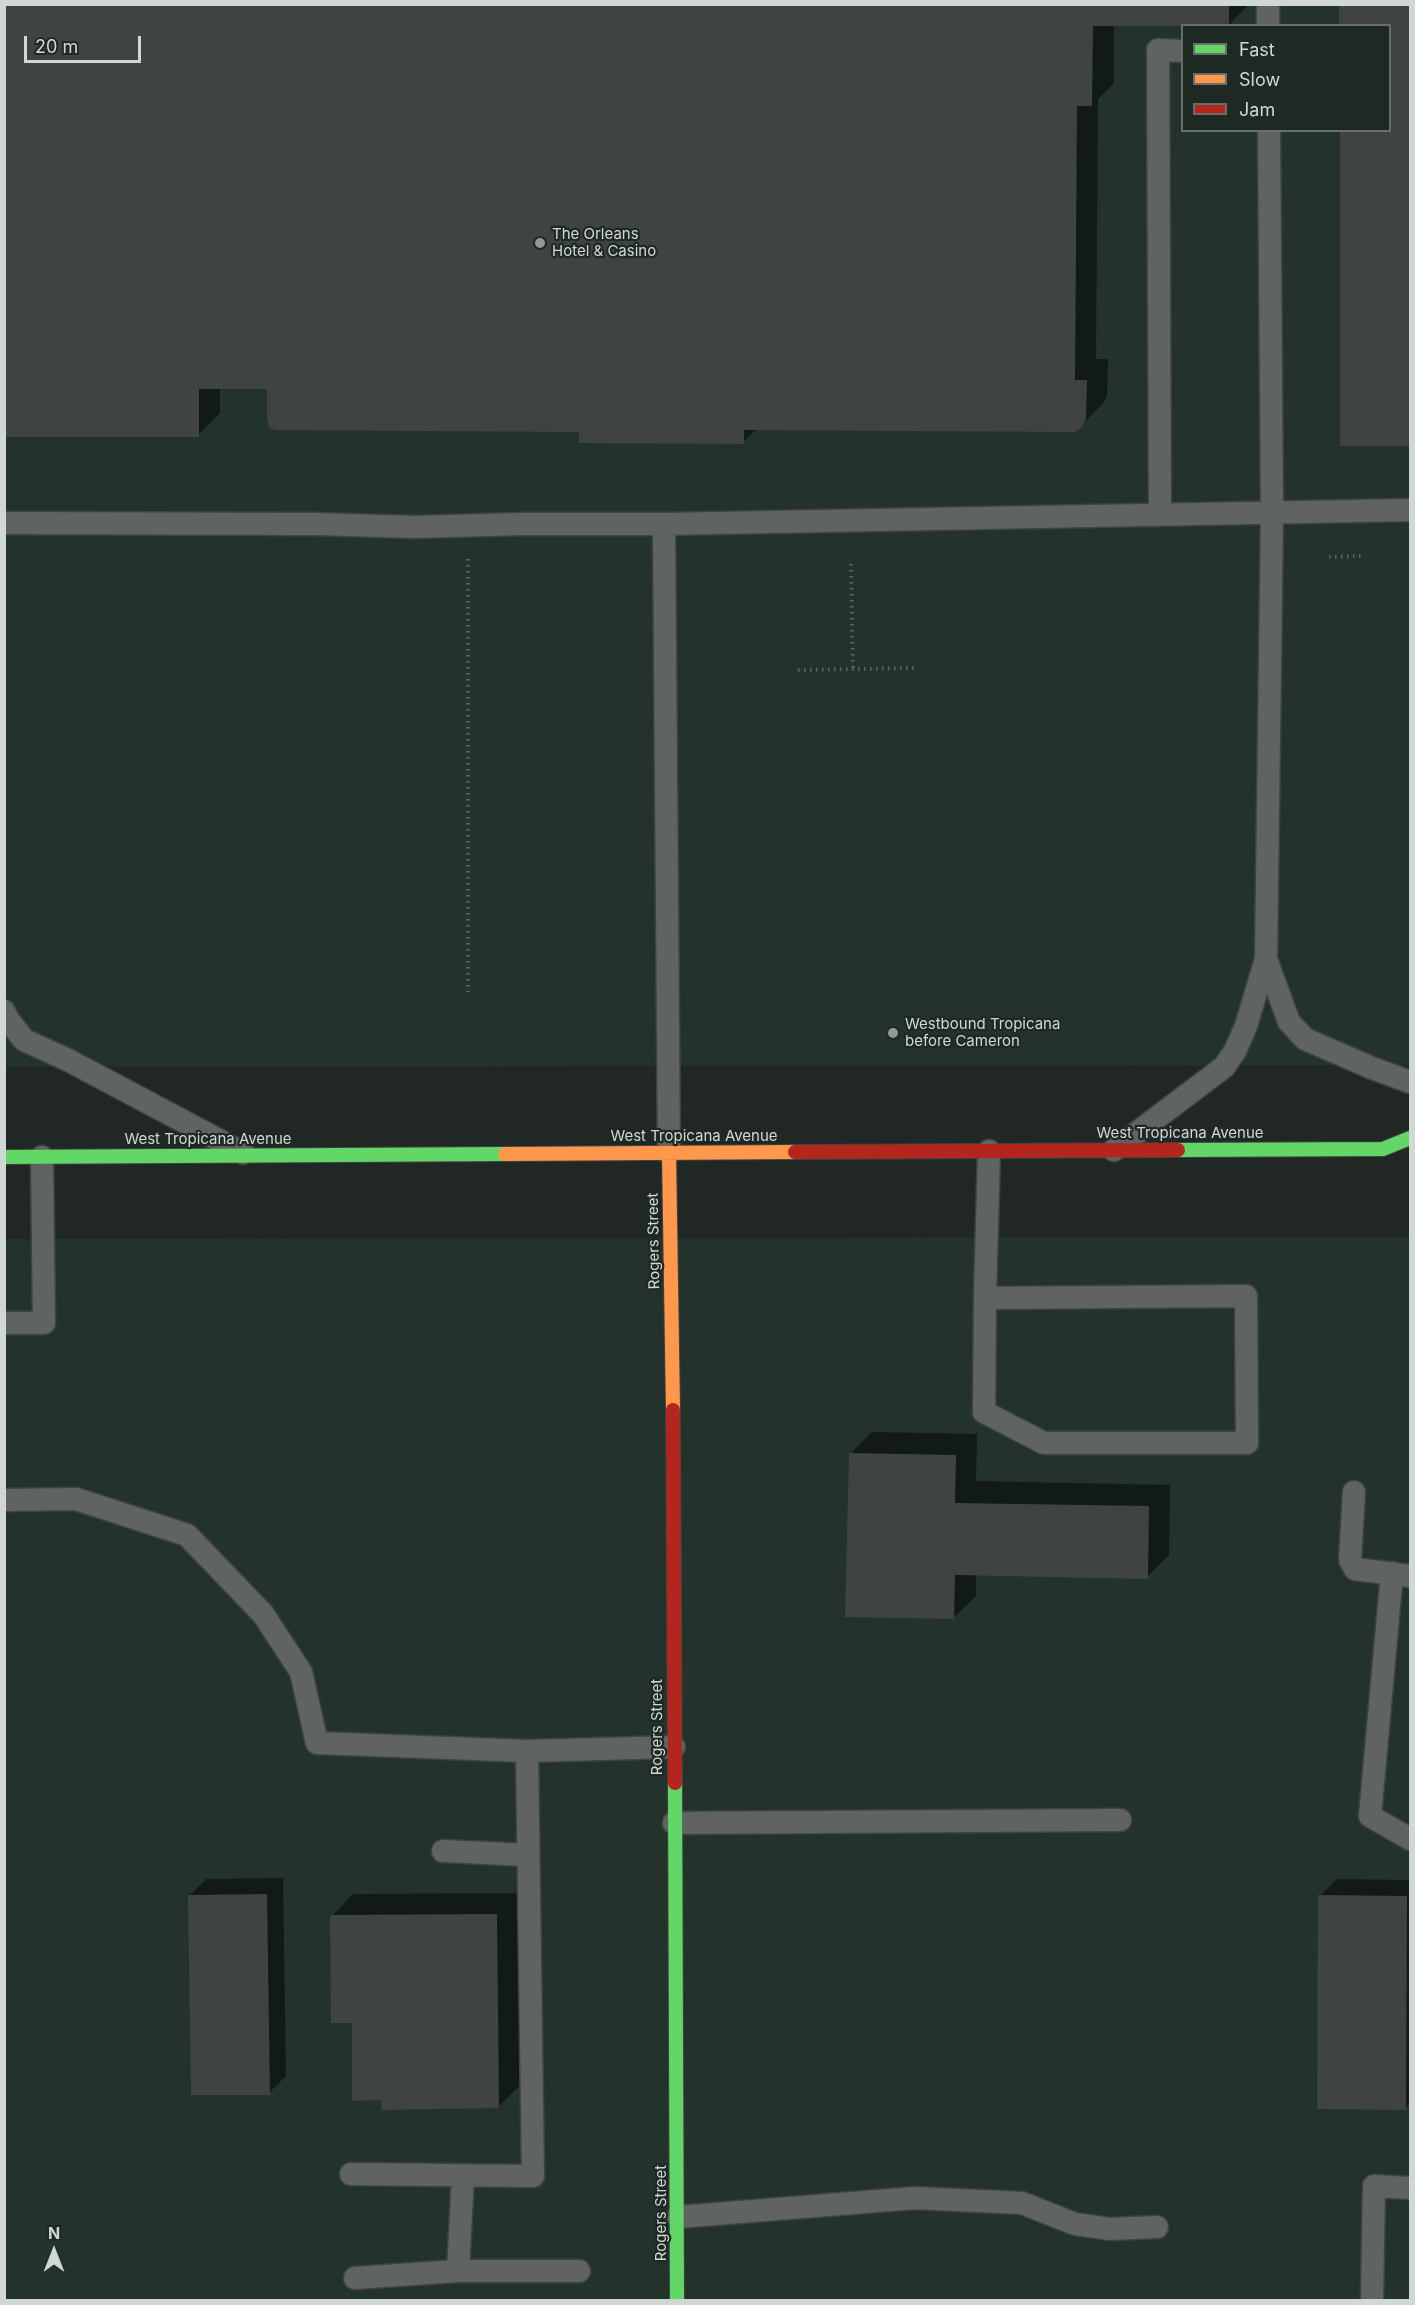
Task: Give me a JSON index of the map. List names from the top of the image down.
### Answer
{
  "streets": {
    "main road": ["West Tropicana Avenue", "Rogers Street"]
  },
  "crossings": [
    ["West Tropicana Avenue", "Rogers Street"]
  ],
  "places": ["The Orleans Hotel & Casino", "Westbound Tropicana before Cameron"],
  "legend": ["Fast", "Slow", "Jam"],
  "scale_bar": "20 m",
  "north": "top"
}
